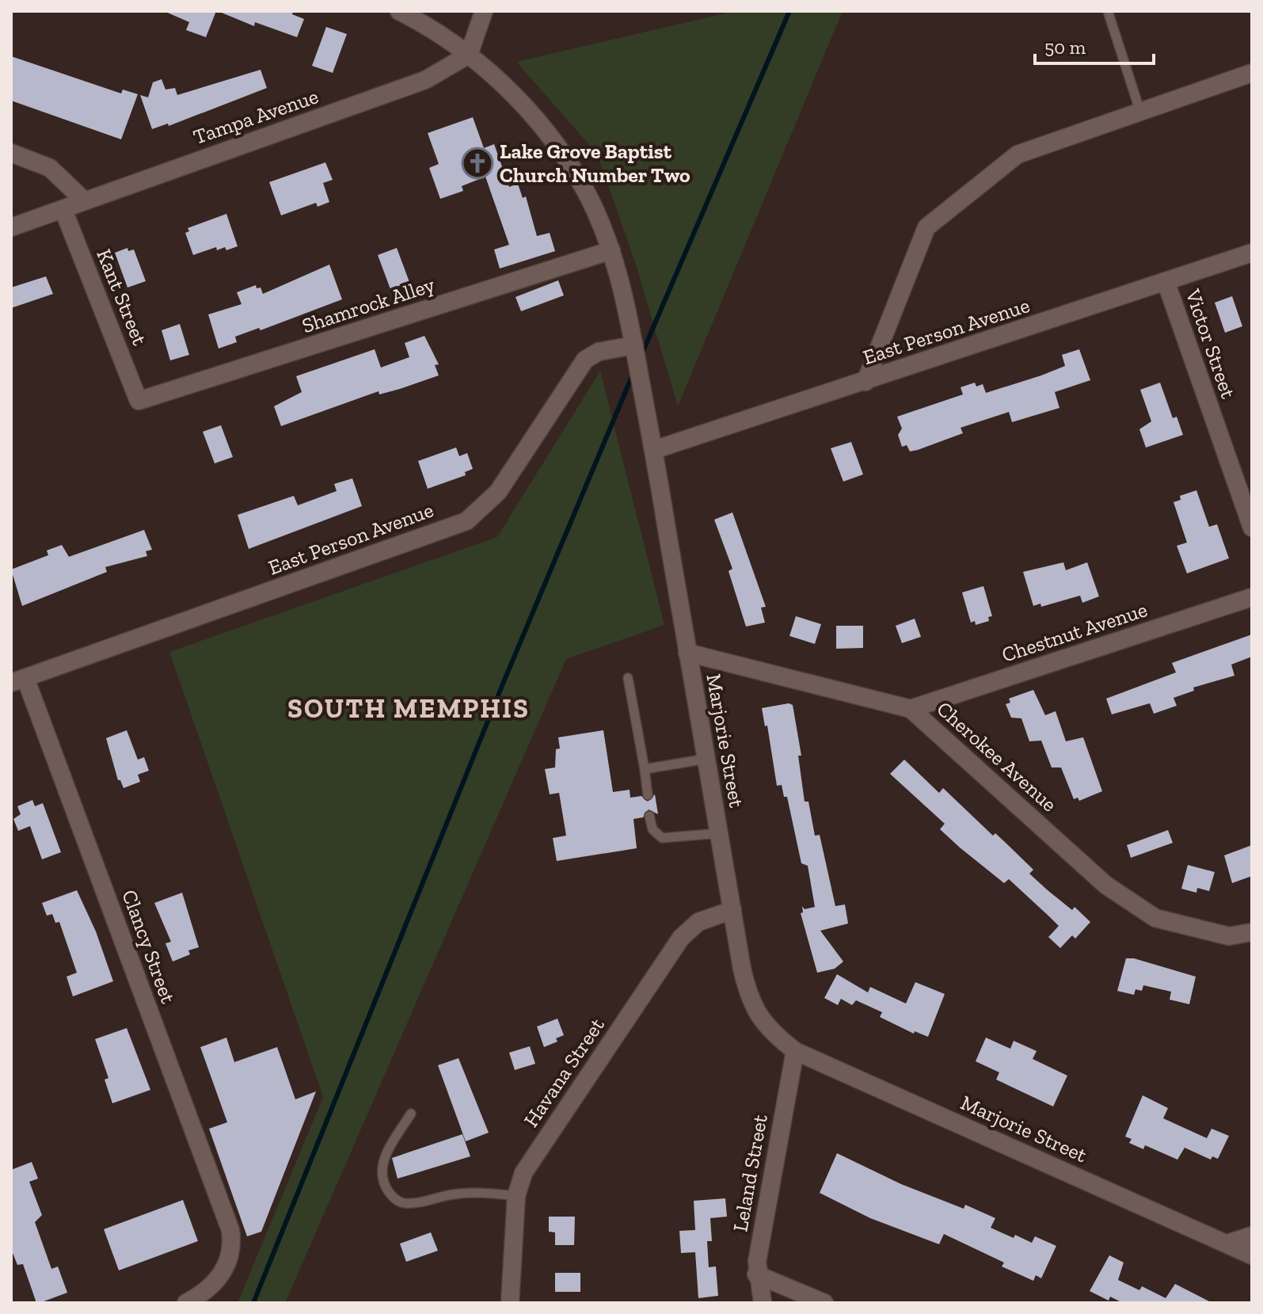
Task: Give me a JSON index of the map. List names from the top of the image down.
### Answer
{
  "streets": {
    "street": [
      "Tampa Avenue",
      "Kant Street",
      "Shamrock Alley",
      "East Person Avenue",
      "Victor Street",
      "Chestnut Avenue",
      "Marjorie Street",
      "Cherokee Avenue",
      "Clancy Street",
      "Havana Street",
      "Leland Street"
    ]
  },
  "crossings": [
    ["Tampa Avenue", "Kant Street"],
    ["Tampa Avenue", "Marjorie Street"],
    ["Kant Street", "Shamrock Alley"],
    ["Shamrock Alley", "Marjorie Street"],
    ["East Person Avenue", "Victor Street"],
    ["East Person Avenue", "Marjorie Street"],
    ["East Person Avenue", "Clancy Street"],
    ["Chestnut Avenue", "Cherokee Avenue"],
    ["Marjorie Street", "Cherokee Avenue"],
    ["Marjorie Street", "Havana Street"],
    ["Marjorie Street", "Leland Street"]
  ],
  "districts": ["SOUTH MEMPHIS"],
  "places": {
    "church": ["Lake Grove Baptist Church Number Two"]
  },
  "scale_bar": "50 m"
}
